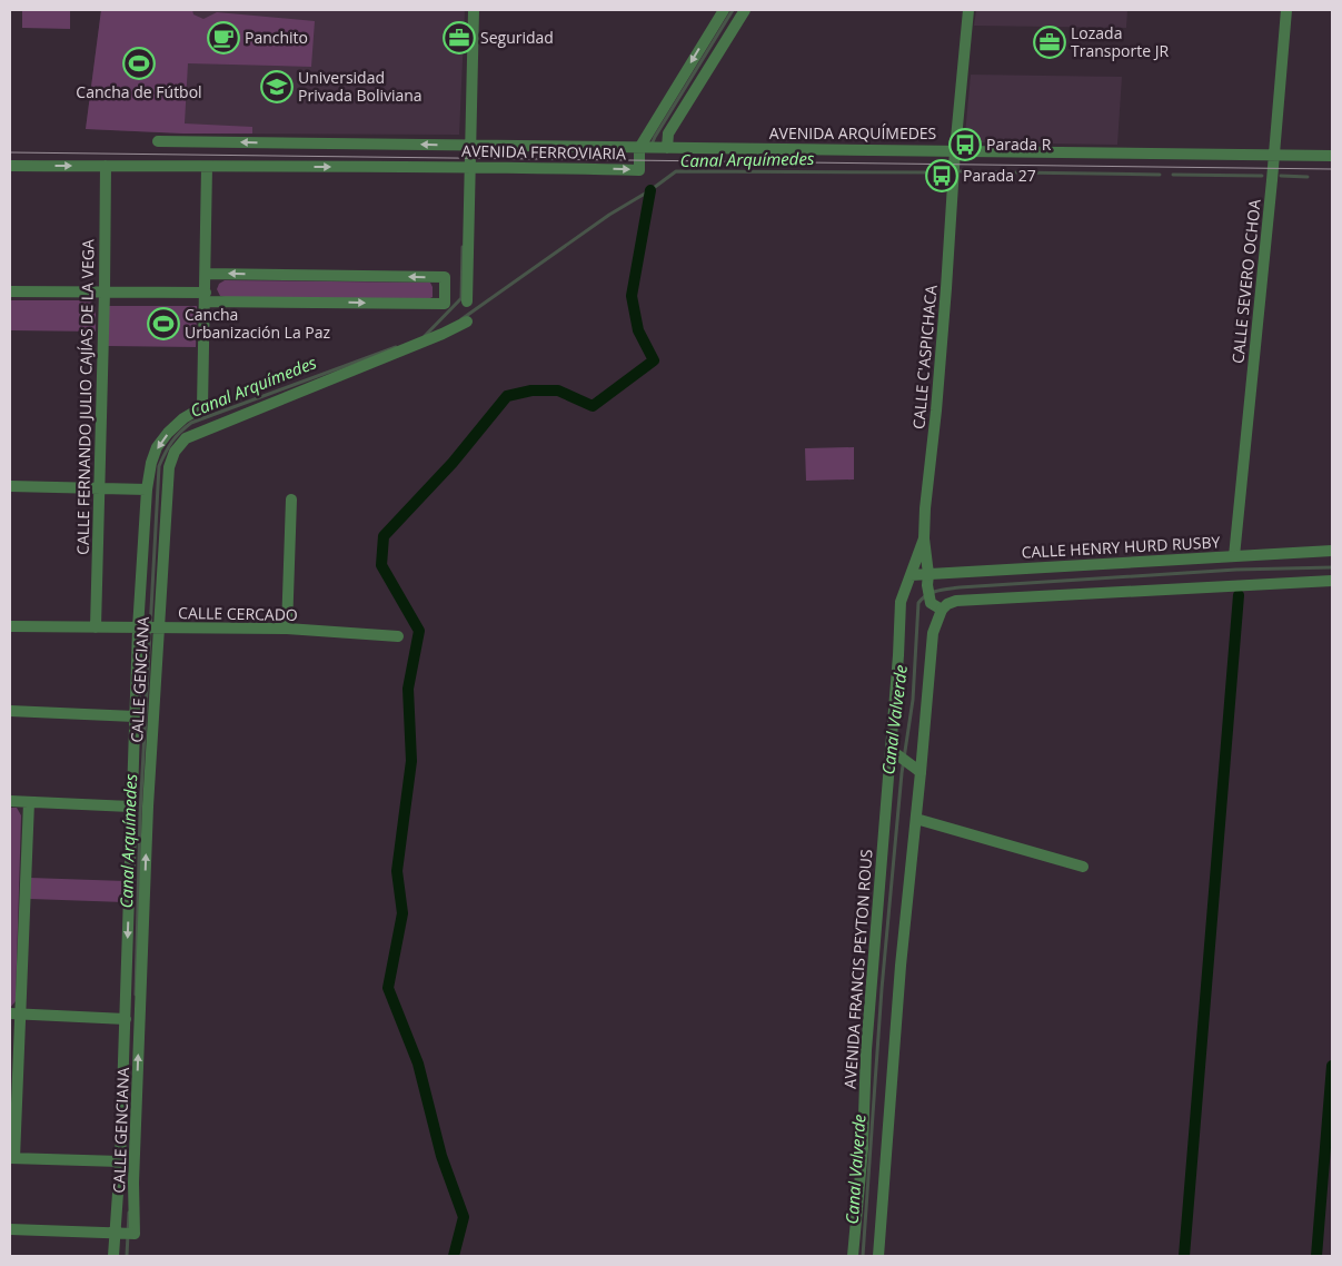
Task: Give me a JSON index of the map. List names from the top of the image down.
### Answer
{
  "streets": {
    "street": [
      "AVENIDA ARQUÍMEDES",
      "AVENIDA FERROVIARIA",
      "CALLE SEVERO OCHOA",
      "CALLE C'ASPICHACA",
      "CALLE FERNANDO JULIO CAJÍAS DE LA VEGA",
      "CALLE HENRY HURD RUSBY",
      "CALLE CERCADO",
      "CALLE GENCIANA",
      "AVENIDA FRANCIS PEYTON ROUS"
    ]
  },
  "crossings": [
    ["AVENIDA ARQUÍMEDES", "AVENIDA FERROVIARIA"],
    ["AVENIDA ARQUÍMEDES", "CALLE SEVERO OCHOA"],
    ["AVENIDA ARQUÍMEDES", "CALLE C'ASPICHACA"],
    ["AVENIDA FERROVIARIA", "CALLE FERNANDO JULIO CAJÍAS DE LA VEGA"],
    ["CALLE SEVERO OCHOA", "CALLE HENRY HURD RUSBY"],
    ["CALLE C'ASPICHACA", "CALLE HENRY HURD RUSBY"],
    ["CALLE C'ASPICHACA", "AVENIDA FRANCIS PEYTON ROUS"],
    ["CALLE FERNANDO JULIO CAJÍAS DE LA VEGA", "CALLE CERCADO"],
    ["CALLE HENRY HURD RUSBY", "AVENIDA FRANCIS PEYTON ROUS"],
    ["CALLE CERCADO", "CALLE GENCIANA"]
  ],
  "water": ["Canal Arquímedes", "Canal Valverde"],
  "places": {
    "cafe": ["Panchito"],
    "office": ["Seguridad", "Lozada Transporte JR"],
    "sports": ["Cancha de Fútbol", "Cancha Urbanización La Paz"],
    "school or university": ["Universidad Privada Boliviana"],
    "bus stop": ["Parada R", "Parada 27"]
  }
}
